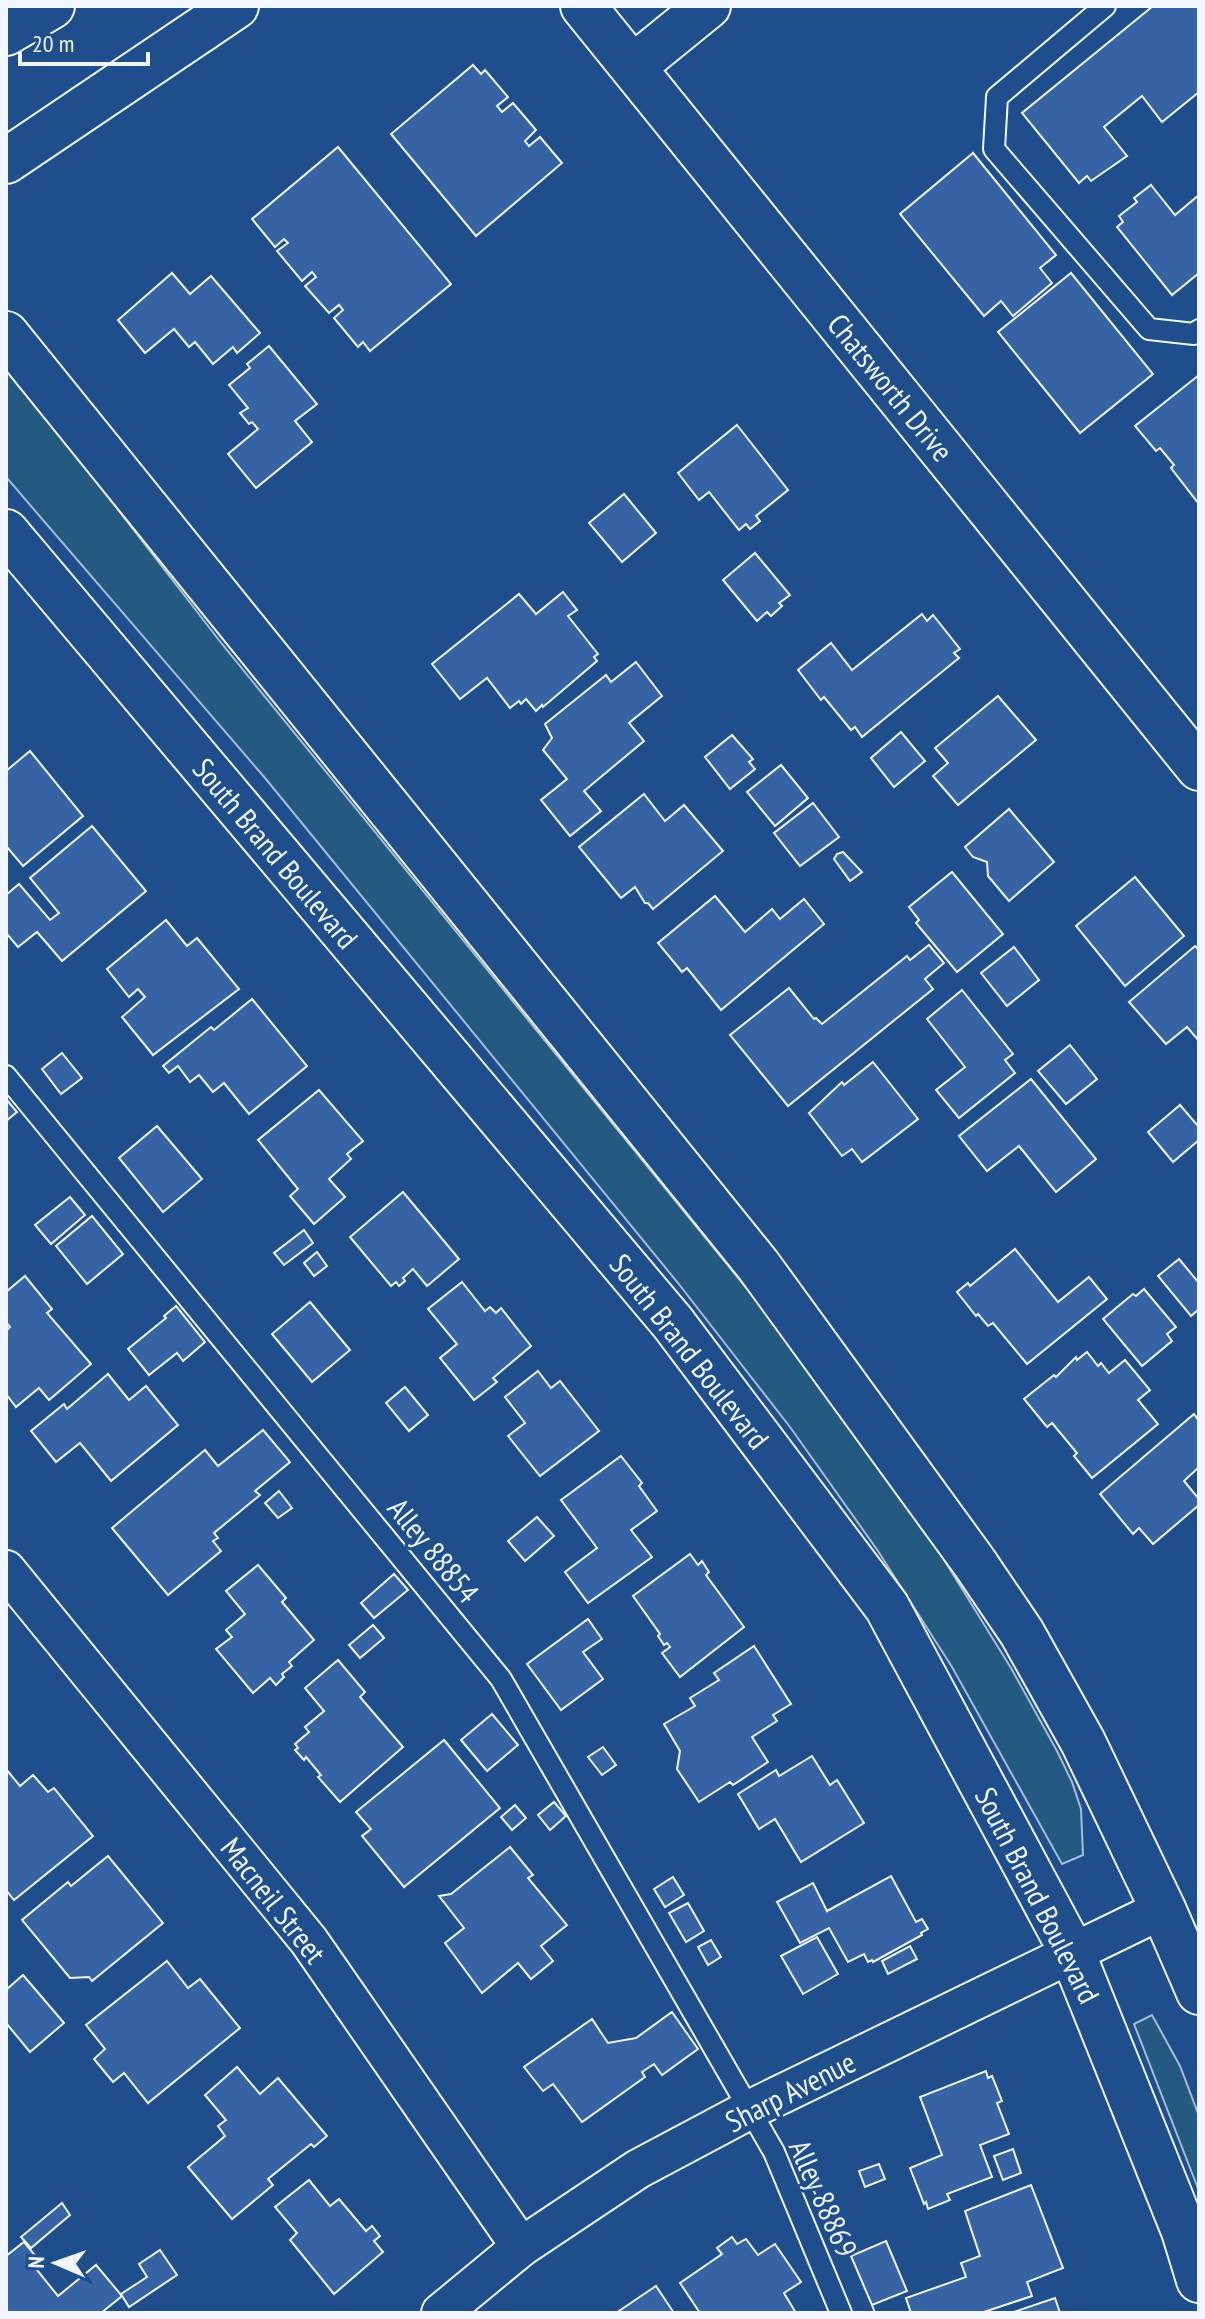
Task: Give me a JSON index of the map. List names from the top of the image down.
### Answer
{
  "streets": {
    "main road": ["Chatsworth Drive", "South Brand Boulevard"],
    "street": ["Macneil Street", "Sharp Avenue"],
    "lane": ["Alley 88854", "Alley 88869"]
  },
  "crossings": [
    ["South Brand Boulevard", "Sharp Avenue"],
    ["Alley 88854", "Sharp Avenue"],
    ["Alley 88854", "Alley 88869"],
    ["Macneil Street", "Sharp Avenue"],
    ["Sharp Avenue", "Alley 88869"]
  ],
  "scale_bar": "20 m",
  "north": "left"
}
